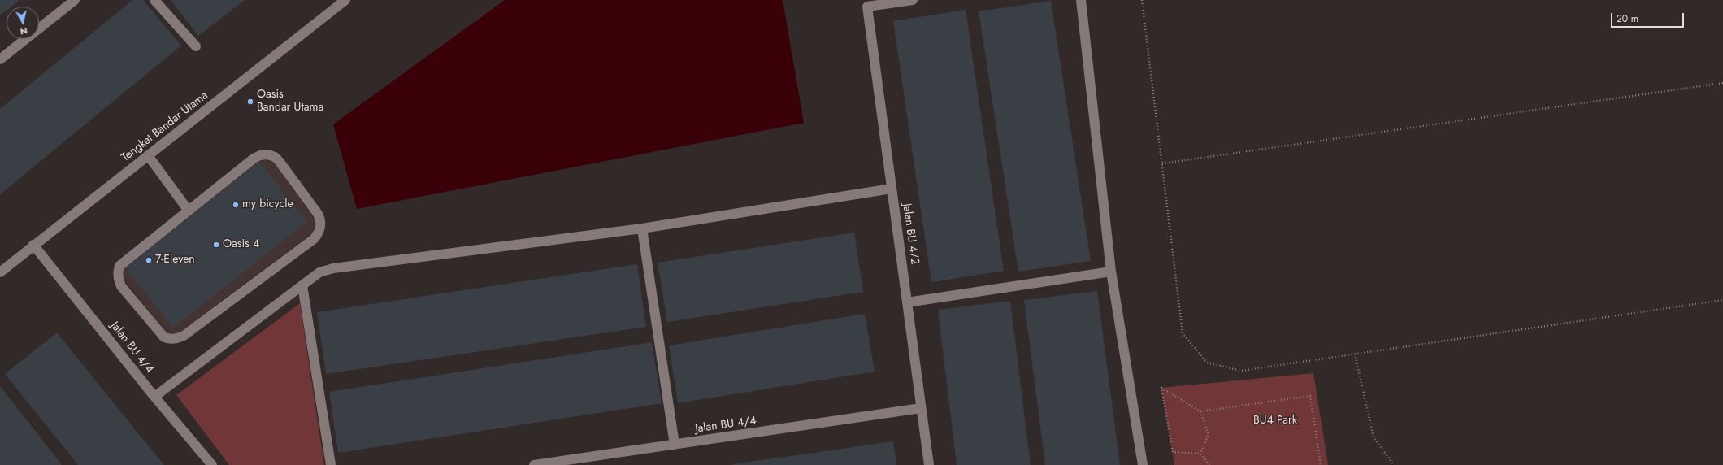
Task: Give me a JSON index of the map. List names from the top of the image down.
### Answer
{
  "streets": {
    "street": ["Tengkat Bandar Utama", "Jalan BU 4/2", "Jalan BU 4/4"]
  },
  "crossings": [
    ["Tengkat Bandar Utama", "Jalan BU 4/4"],
    ["Jalan BU 4/2", "Jalan BU 4/4"]
  ],
  "parks": ["BU4 Park"],
  "places": [
    "Oasis Bandar Utama",
    "my bicycle",
    "Oasis 4",
    "7-Eleven"
  ],
  "scale_bar": "20 m",
  "north": "bottom"
}
